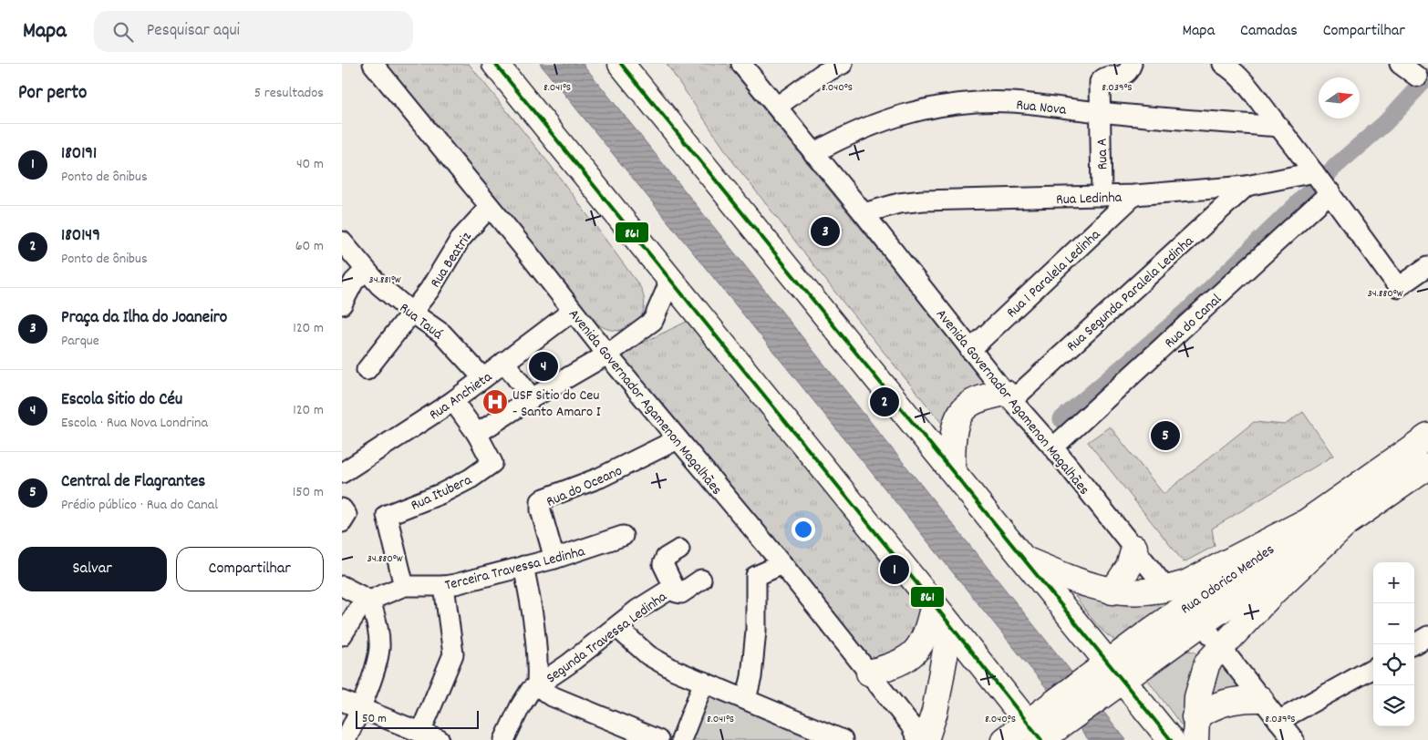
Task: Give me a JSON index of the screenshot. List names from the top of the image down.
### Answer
{
  "streets": {
    "main road": ["Rua Odorico Mendes"],
    "street": [
      "Rua Nova",
      "Rua A",
      "Rua Ledinha",
      "Rua Beatriz",
      "Rua 1 Paralela Ledinha",
      "Rua Segunda Paralela Ledinha",
      "Rua Tauá",
      "Rua do Canal",
      "Rua Anchieta",
      "Avenida Governador Agamenon Magalhães",
      "Rua do Oceano",
      "Rua Itubera",
      "Terceira Travessa Ledinha",
      "Segunda Travessa Ledinha"
    ]
  },
  "crossings": [
    ["Rua Nova", "Rua A"],
    ["Rua Nova", "Avenida Governador Agamenon Magalhães"],
    ["Rua A", "Rua Ledinha"],
    ["Rua Ledinha", "Rua 1 Paralela Ledinha"],
    ["Rua Ledinha", "Rua Segunda Paralela Ledinha"],
    ["Rua Ledinha", "Rua do Canal"],
    ["Rua Ledinha", "Avenida Governador Agamenon Magalhães"],
    ["Rua Beatriz", "Rua Tauá"],
    ["Rua Beatriz", "Avenida Governador Agamenon Magalhães"],
    ["Rua 1 Paralela Ledinha", "Avenida Governador Agamenon Magalhães"],
    ["Rua Segunda Paralela Ledinha", "Avenida Governador Agamenon Magalhães"],
    ["Rua Tauá", "Rua Anchieta"],
    ["Rua do Canal", "Avenida Governador Agamenon Magalhães"],
    ["Rua Anchieta", "Avenida Governador Agamenon Magalhães"],
    ["Avenida Governador Agamenon Magalhães", "Rua do Oceano"],
    ["Rua do Oceano", "Terceira Travessa Ledinha"],
    ["Rua Itubera", "Terceira Travessa Ledinha"]
  ],
  "places": {
    "hospital": ["USF Sitio do Ceu - Santo Amaro I"]
  },
  "lines": ["transit line 861"],
  "scale_bar": "50 m",
  "north": "right",
  "page": {
    "header": "Mapa",
    "search": "Pesquisar aqui",
    "nav": ["Mapa", "Camadas", "Compartilhar"],
    "heading": ["Por perto", "5 resultados"],
    "list": [
      {
        "mark": "1",
        "name": "180191",
        "note": "Ponto de ônibus",
        "value": "40 m"
      },
      {
        "mark": "2",
        "name": "180149",
        "note": "Ponto de ônibus",
        "value": "60 m"
      },
      {
        "mark": "3",
        "name": "Praça da Ilha do Joaneiro",
        "note": "Parque",
        "value": "120 m"
      },
      {
        "mark": "4",
        "name": "Escola Sitio do Céu",
        "note": "Escola · Rua Nova Londrina",
        "value": "120 m"
      },
      {
        "mark": "5",
        "name": "Central de Flagrantes",
        "note": "Prédio público · Rua do Canal",
        "value": "150 m"
      }
    ],
    "pins": [
      "3",
      "4",
      "2",
      "5",
      "1"
    ],
    "buttons": ["Salvar", "Compartilhar"],
    "map_buttons": ["+", "−"],
    "scale": "50 m"
  },
  "coordinates": [
    "8.041°S",
    "8.040°S",
    "8.039°S",
    "34.881°W",
    "34.880°W"
  ]
}
